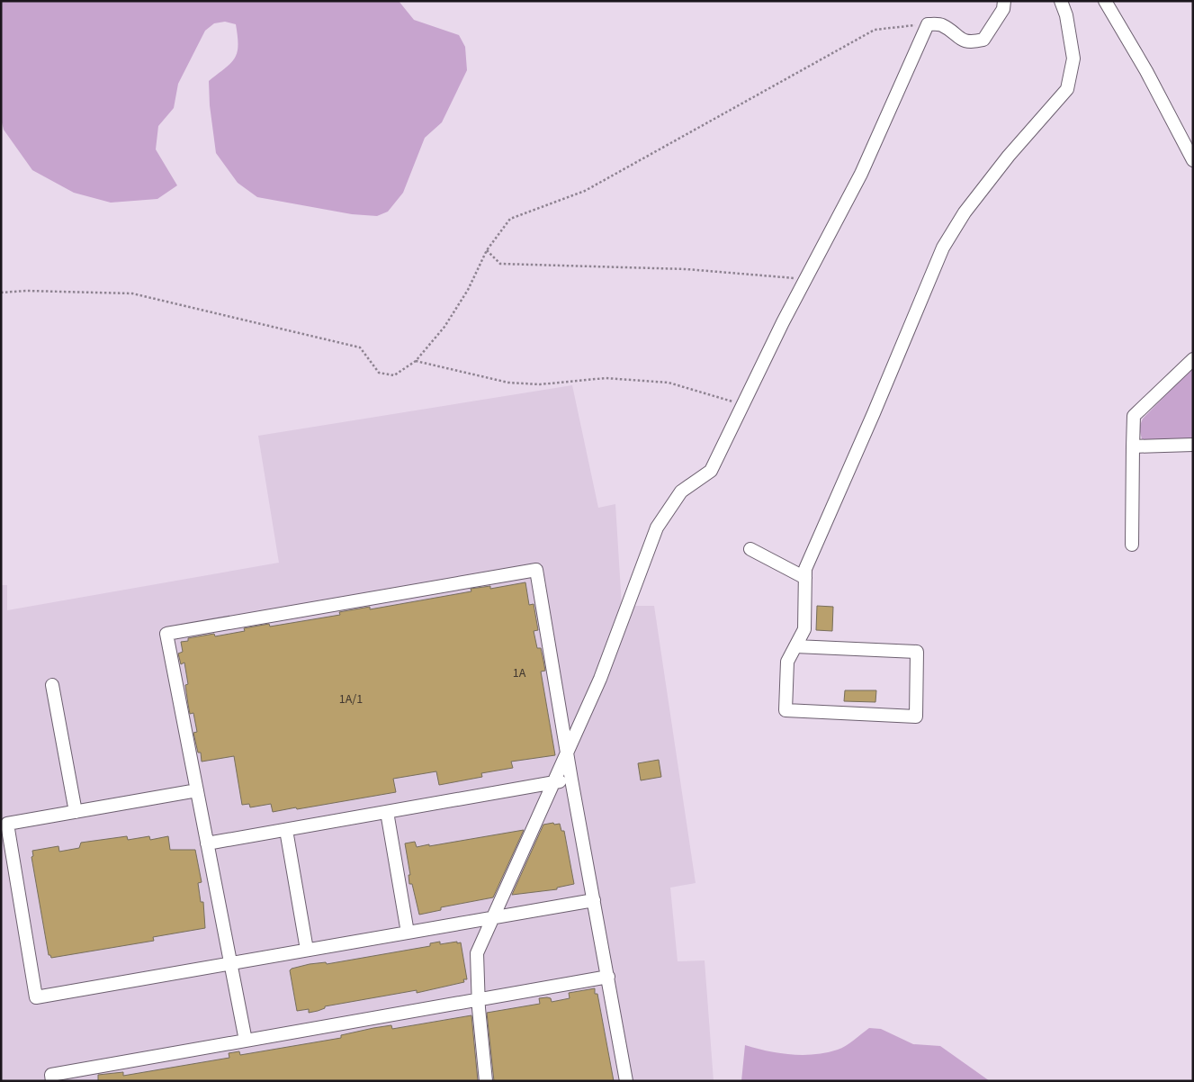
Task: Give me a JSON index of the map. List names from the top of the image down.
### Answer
{
  "house_numbers": ["1А", "1А/1"]
}
